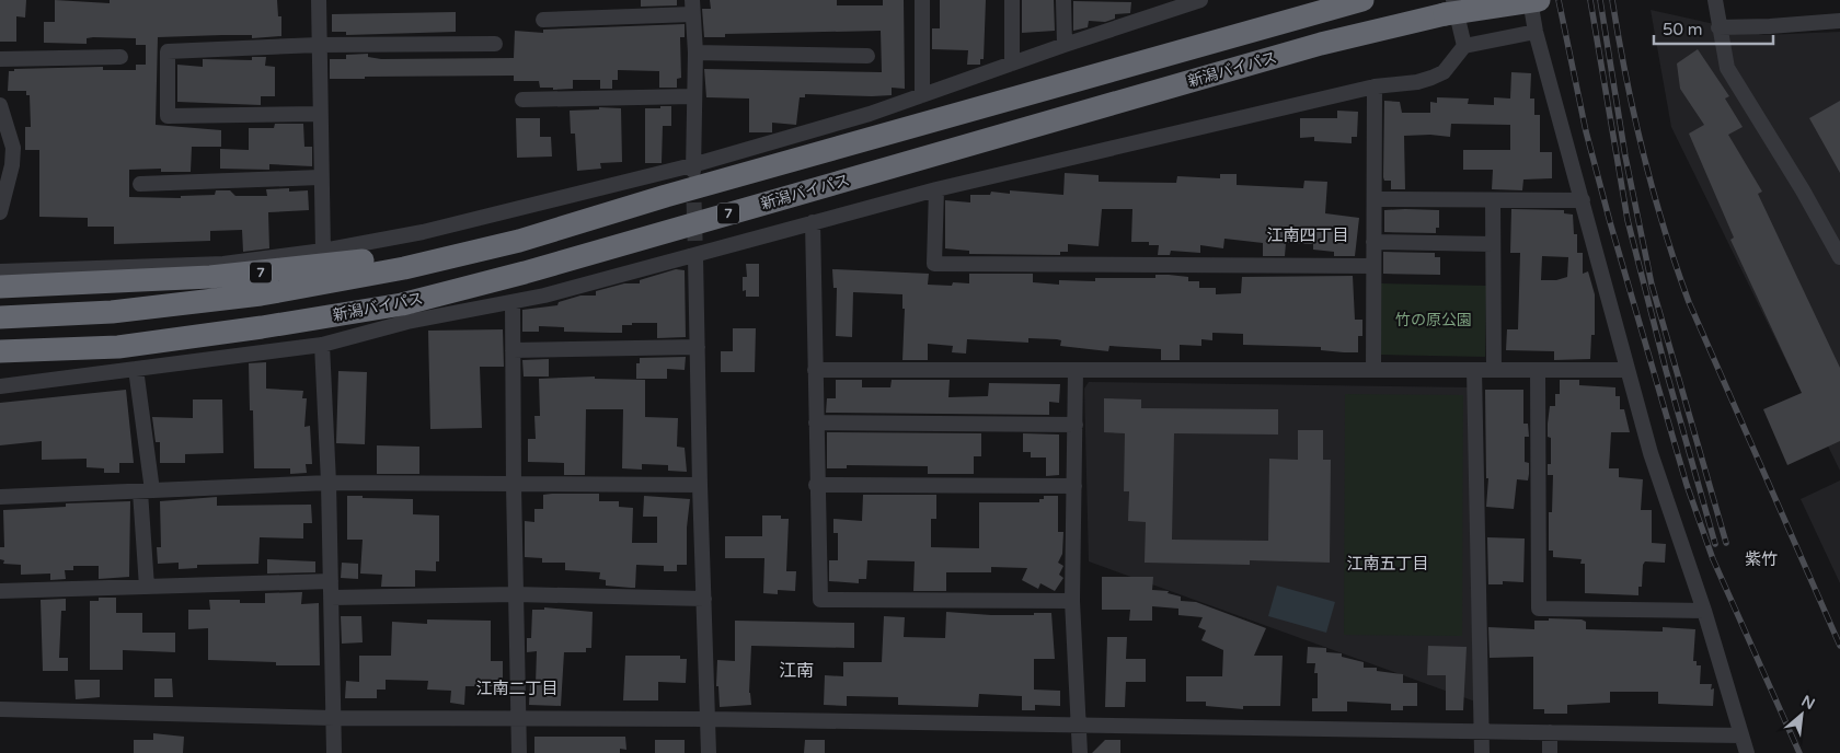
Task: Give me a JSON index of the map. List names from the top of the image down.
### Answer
{
  "streets": {
    "highway": ["新潟バイパス", "7"]
  },
  "districts": [
    "江南四丁目",
    "紫竹",
    "江南五丁目",
    "江南",
    "江南二丁目"
  ],
  "parks": ["竹の原公園"],
  "scale_bar": "50 m",
  "north": "top right"
}
